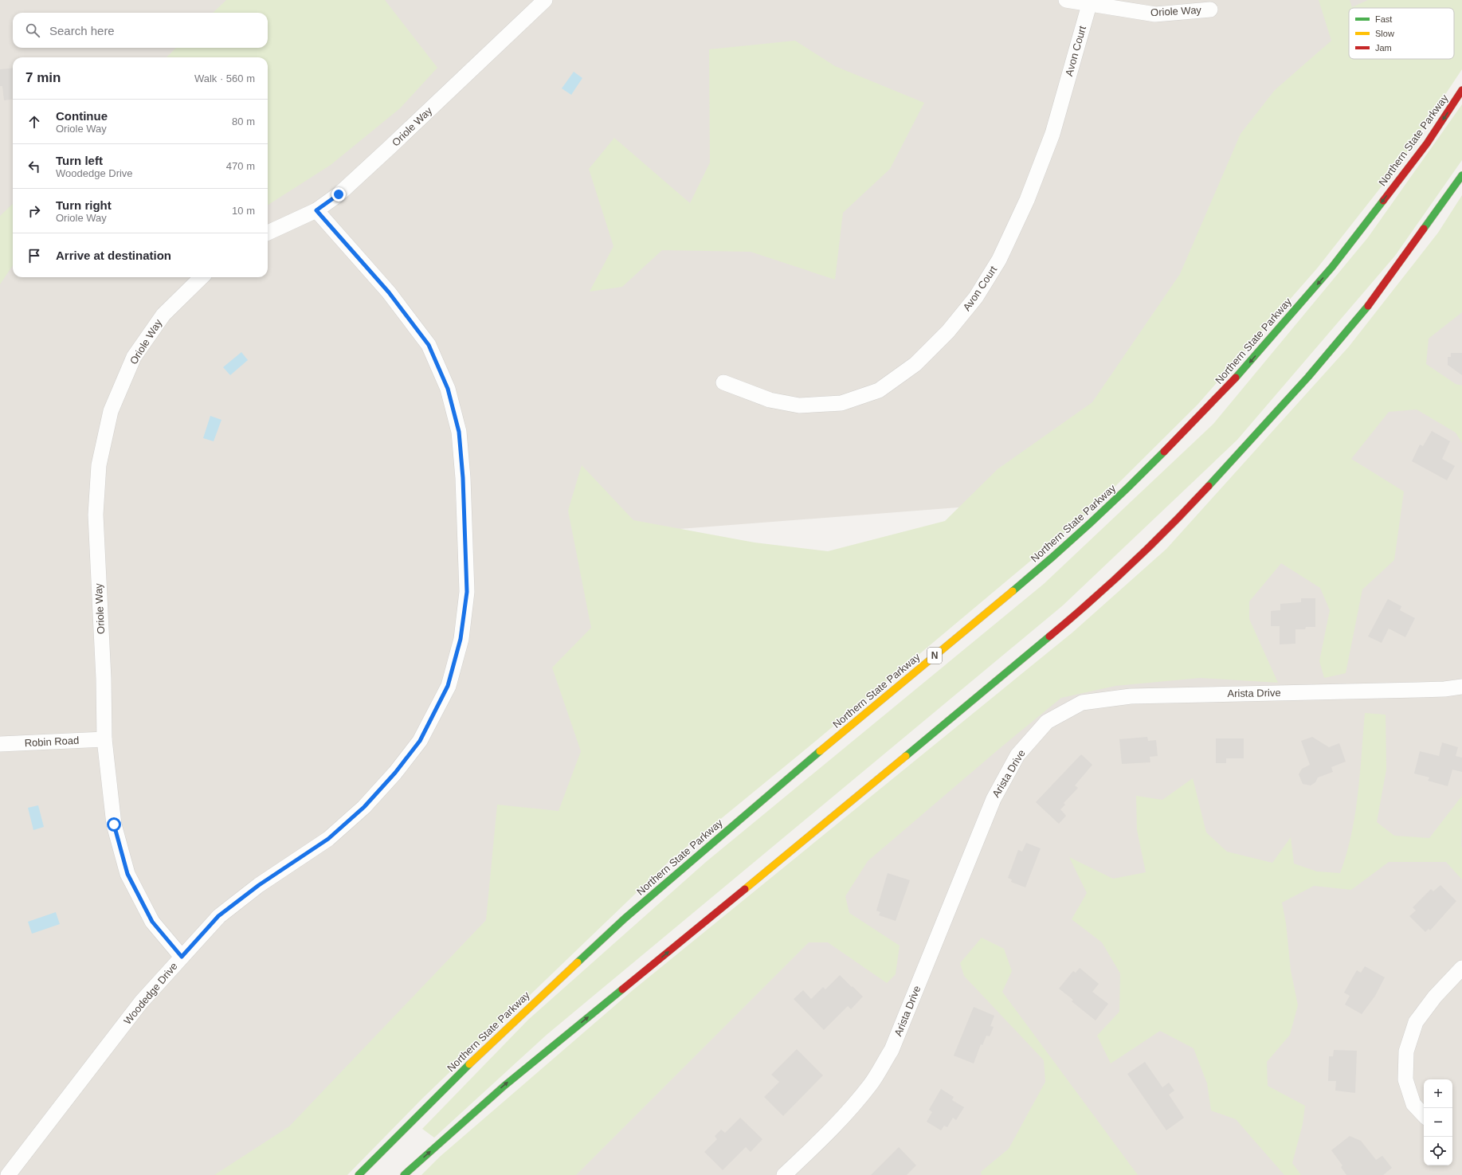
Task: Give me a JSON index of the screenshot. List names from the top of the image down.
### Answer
{
  "streets": {
    "highway": ["Northern State Parkway", "N"],
    "street": [
      "Oriole Way",
      "Avon Court",
      "Arista Drive",
      "Robin Road",
      "Woodedge Drive"
    ]
  },
  "crossings": [
    ["Oriole Way", "Avon Court"],
    ["Oriole Way", "Robin Road"],
    ["Oriole Way", "Woodedge Drive"]
  ],
  "legend": ["Fast", "Slow", "Jam"],
  "page": {
    "search": "Search here",
    "heading": ["7 min", "Walk · 560 m"],
    "list": [
      ["Continue", "Oriole Way", "80 m"],
      ["Turn left", "Woodedge Drive", "470 m"],
      ["Turn right", "Oriole Way", "10 m"],
      "Arrive at destination"
    ],
    "map_buttons": ["+", "−"]
  }
}
